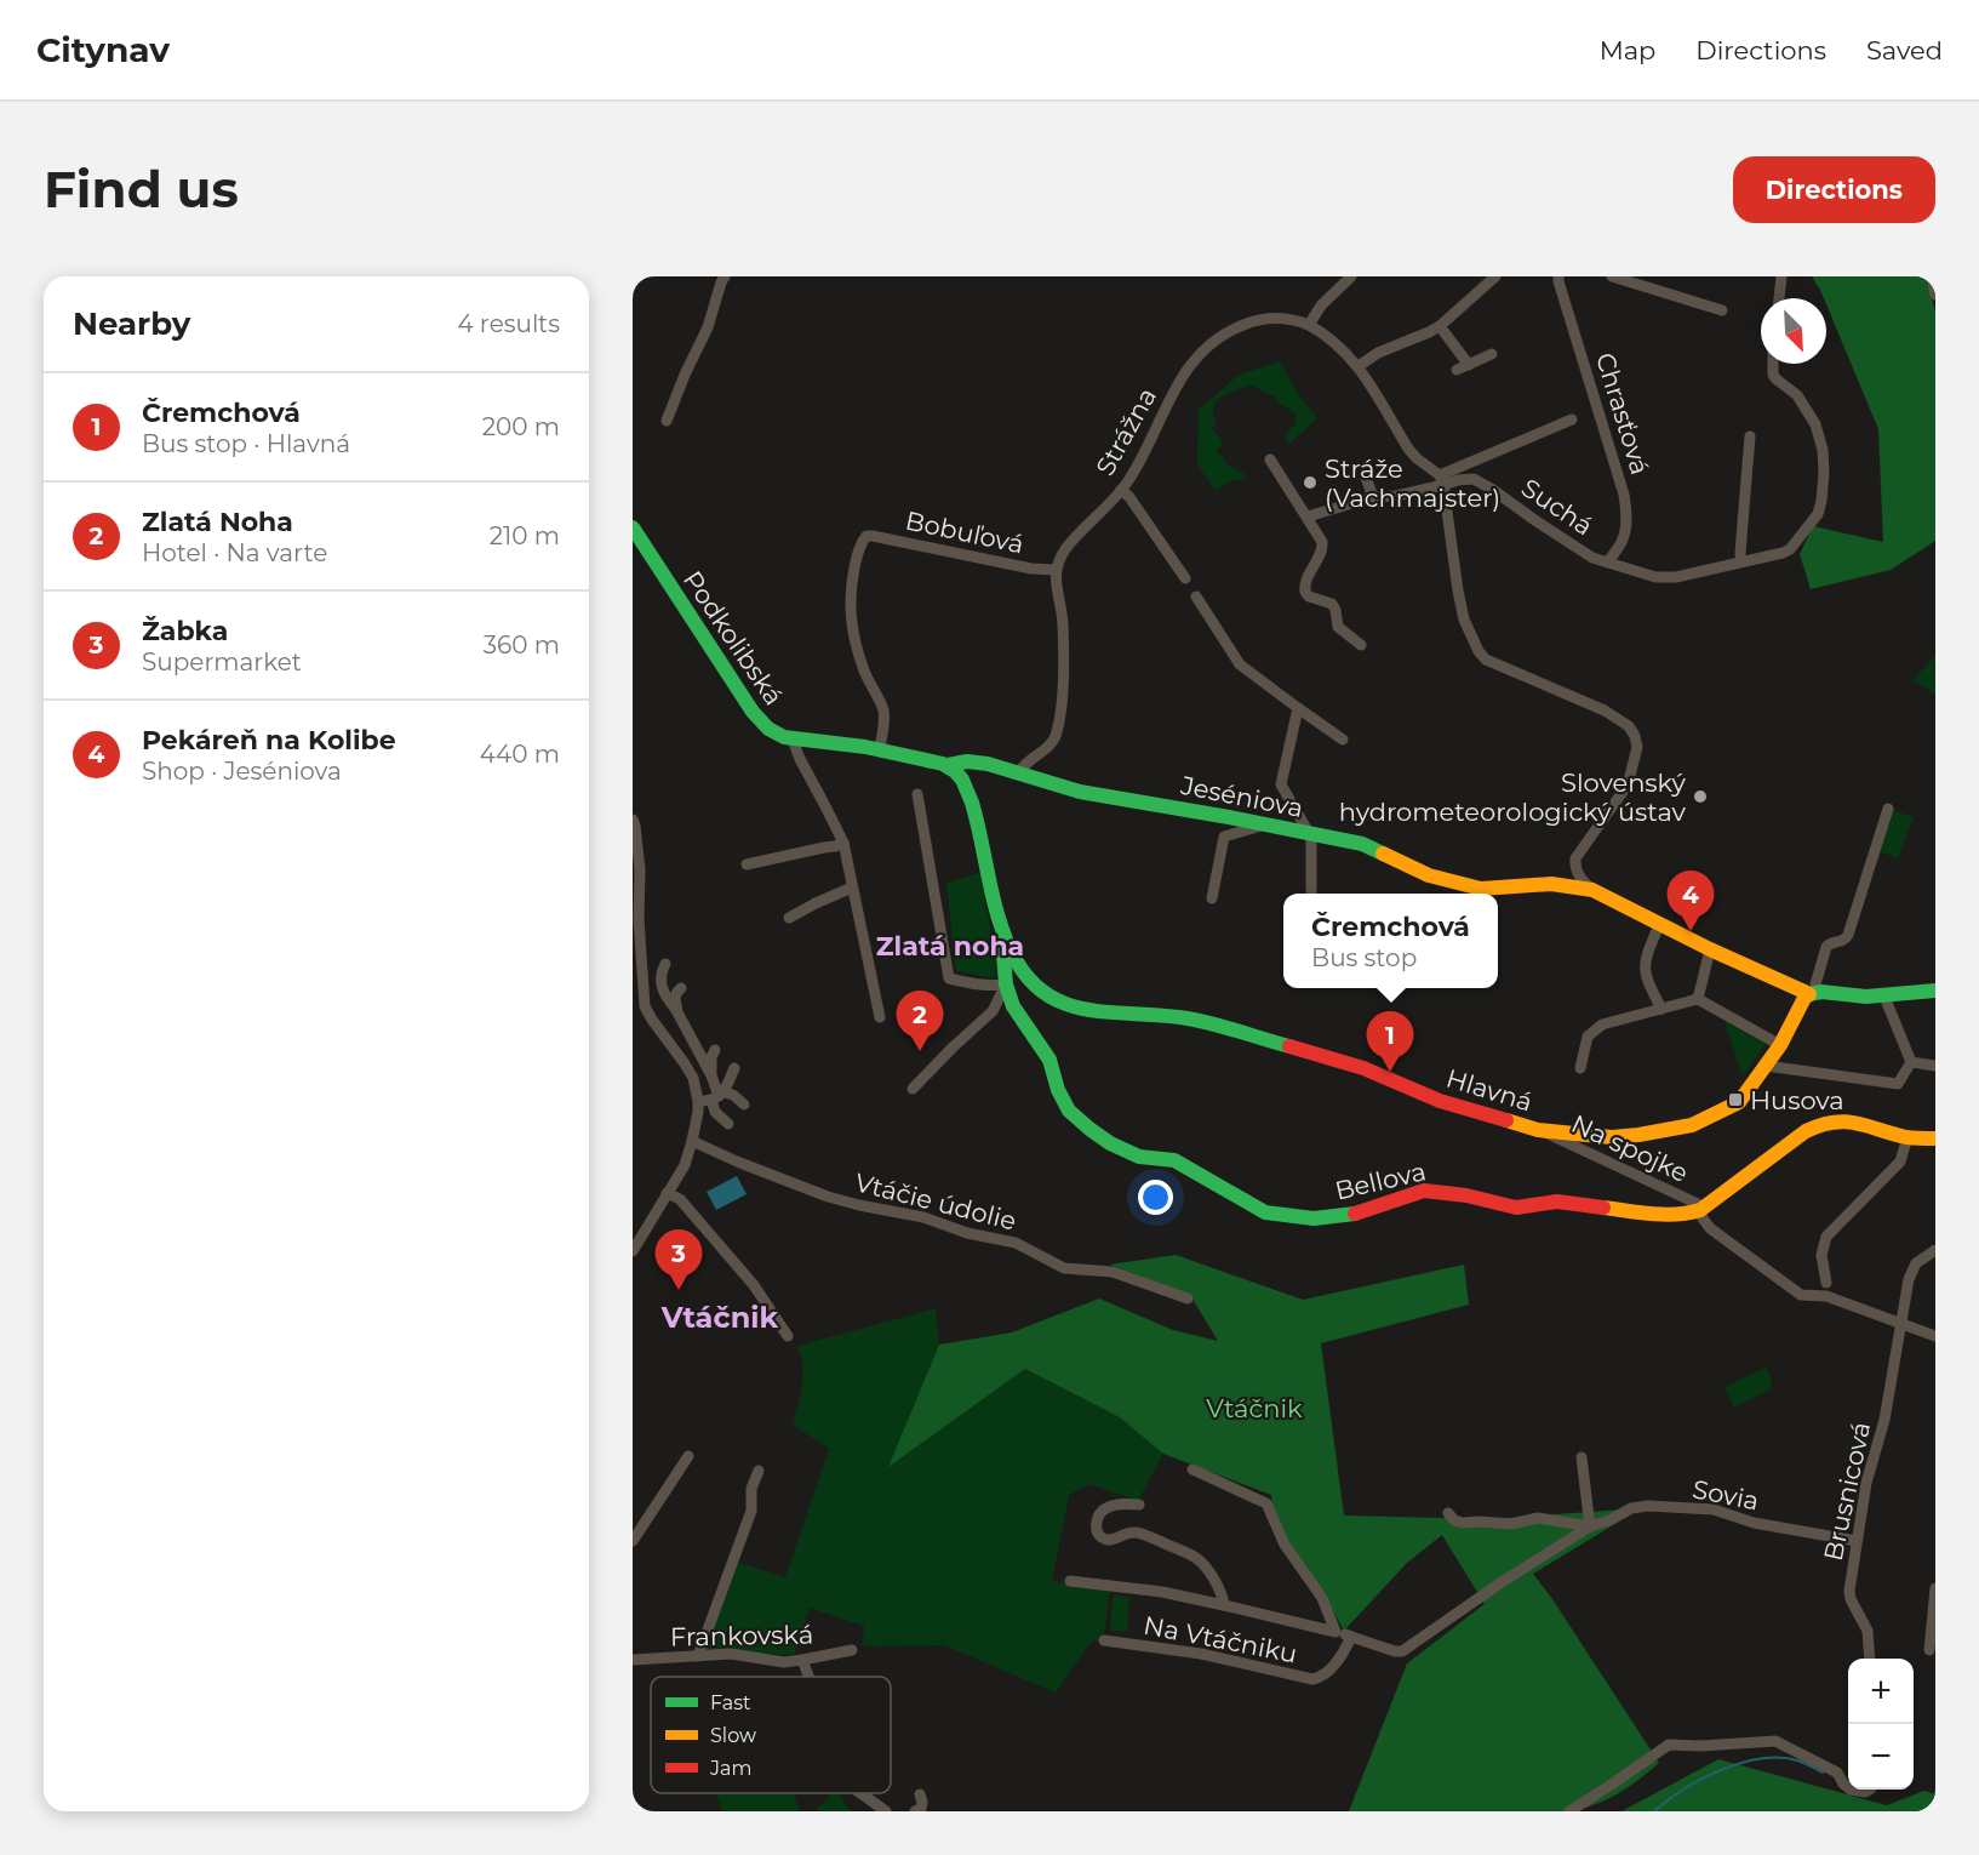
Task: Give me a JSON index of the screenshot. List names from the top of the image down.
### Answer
{
  "streets": {
    "street": [
      "Chrasťová",
      "Strážna",
      "Suchá",
      "Bobuľová",
      "Podkolibská",
      "Jeséniova",
      "Hlavná",
      "Na spojke",
      "Bellova",
      "Vtáčie údolie",
      "Brusnicová",
      "Sovia",
      "Frankovská",
      "Na Vtáčniku"
    ]
  },
  "crossings": [
    ["Chrasťová", "Suchá"],
    ["Strážna", "Bobuľová"],
    ["Bobuľová", "Podkolibská"],
    ["Podkolibská", "Jeséniova"],
    ["Podkolibská", "Hlavná"],
    ["Jeséniova", "Hlavná"],
    ["Hlavná", "Na spojke"],
    ["Hlavná", "Bellova"],
    ["Na spojke", "Bellova"],
    ["Na spojke", "Brusnicová"],
    ["Brusnicová", "Sovia"],
    ["Sovia", "Na Vtáčniku"]
  ],
  "districts": ["Zlatá noha", "Vtáčnik"],
  "parks": ["Vtáčnik"],
  "places": {
    "other": ["Stráže (Vachmajster)", "Slovenský hydrometeorologický ústav"],
    "transit": ["Husova"]
  },
  "legend": ["Fast", "Slow", "Jam"],
  "north": "bottom right",
  "page": {
    "header": "Citynav",
    "nav": ["Map", "Directions", "Saved"],
    "buttons": "Directions",
    "title": "Find us",
    "heading": ["Nearby", "4 results"],
    "list": [
      {
        "mark": "1",
        "name": "Čremchová",
        "note": "Bus stop · Hlavná",
        "value": "200 m"
      },
      {
        "mark": "2",
        "name": "Zlatá Noha",
        "note": "Hotel · Na varte",
        "value": "210 m"
      },
      {
        "mark": "3",
        "name": "Žabka",
        "note": "Supermarket",
        "value": "360 m"
      },
      {
        "mark": "4",
        "name": "Pekáreň na Kolibe",
        "note": "Shop · Jeséniova",
        "value": "440 m"
      }
    ],
    "pins": [
      "4",
      "2",
      "1",
      "3"
    ],
    "popup": ["Čremchová", "Bus stop"],
    "map_buttons": ["+", "−"]
  }
}
